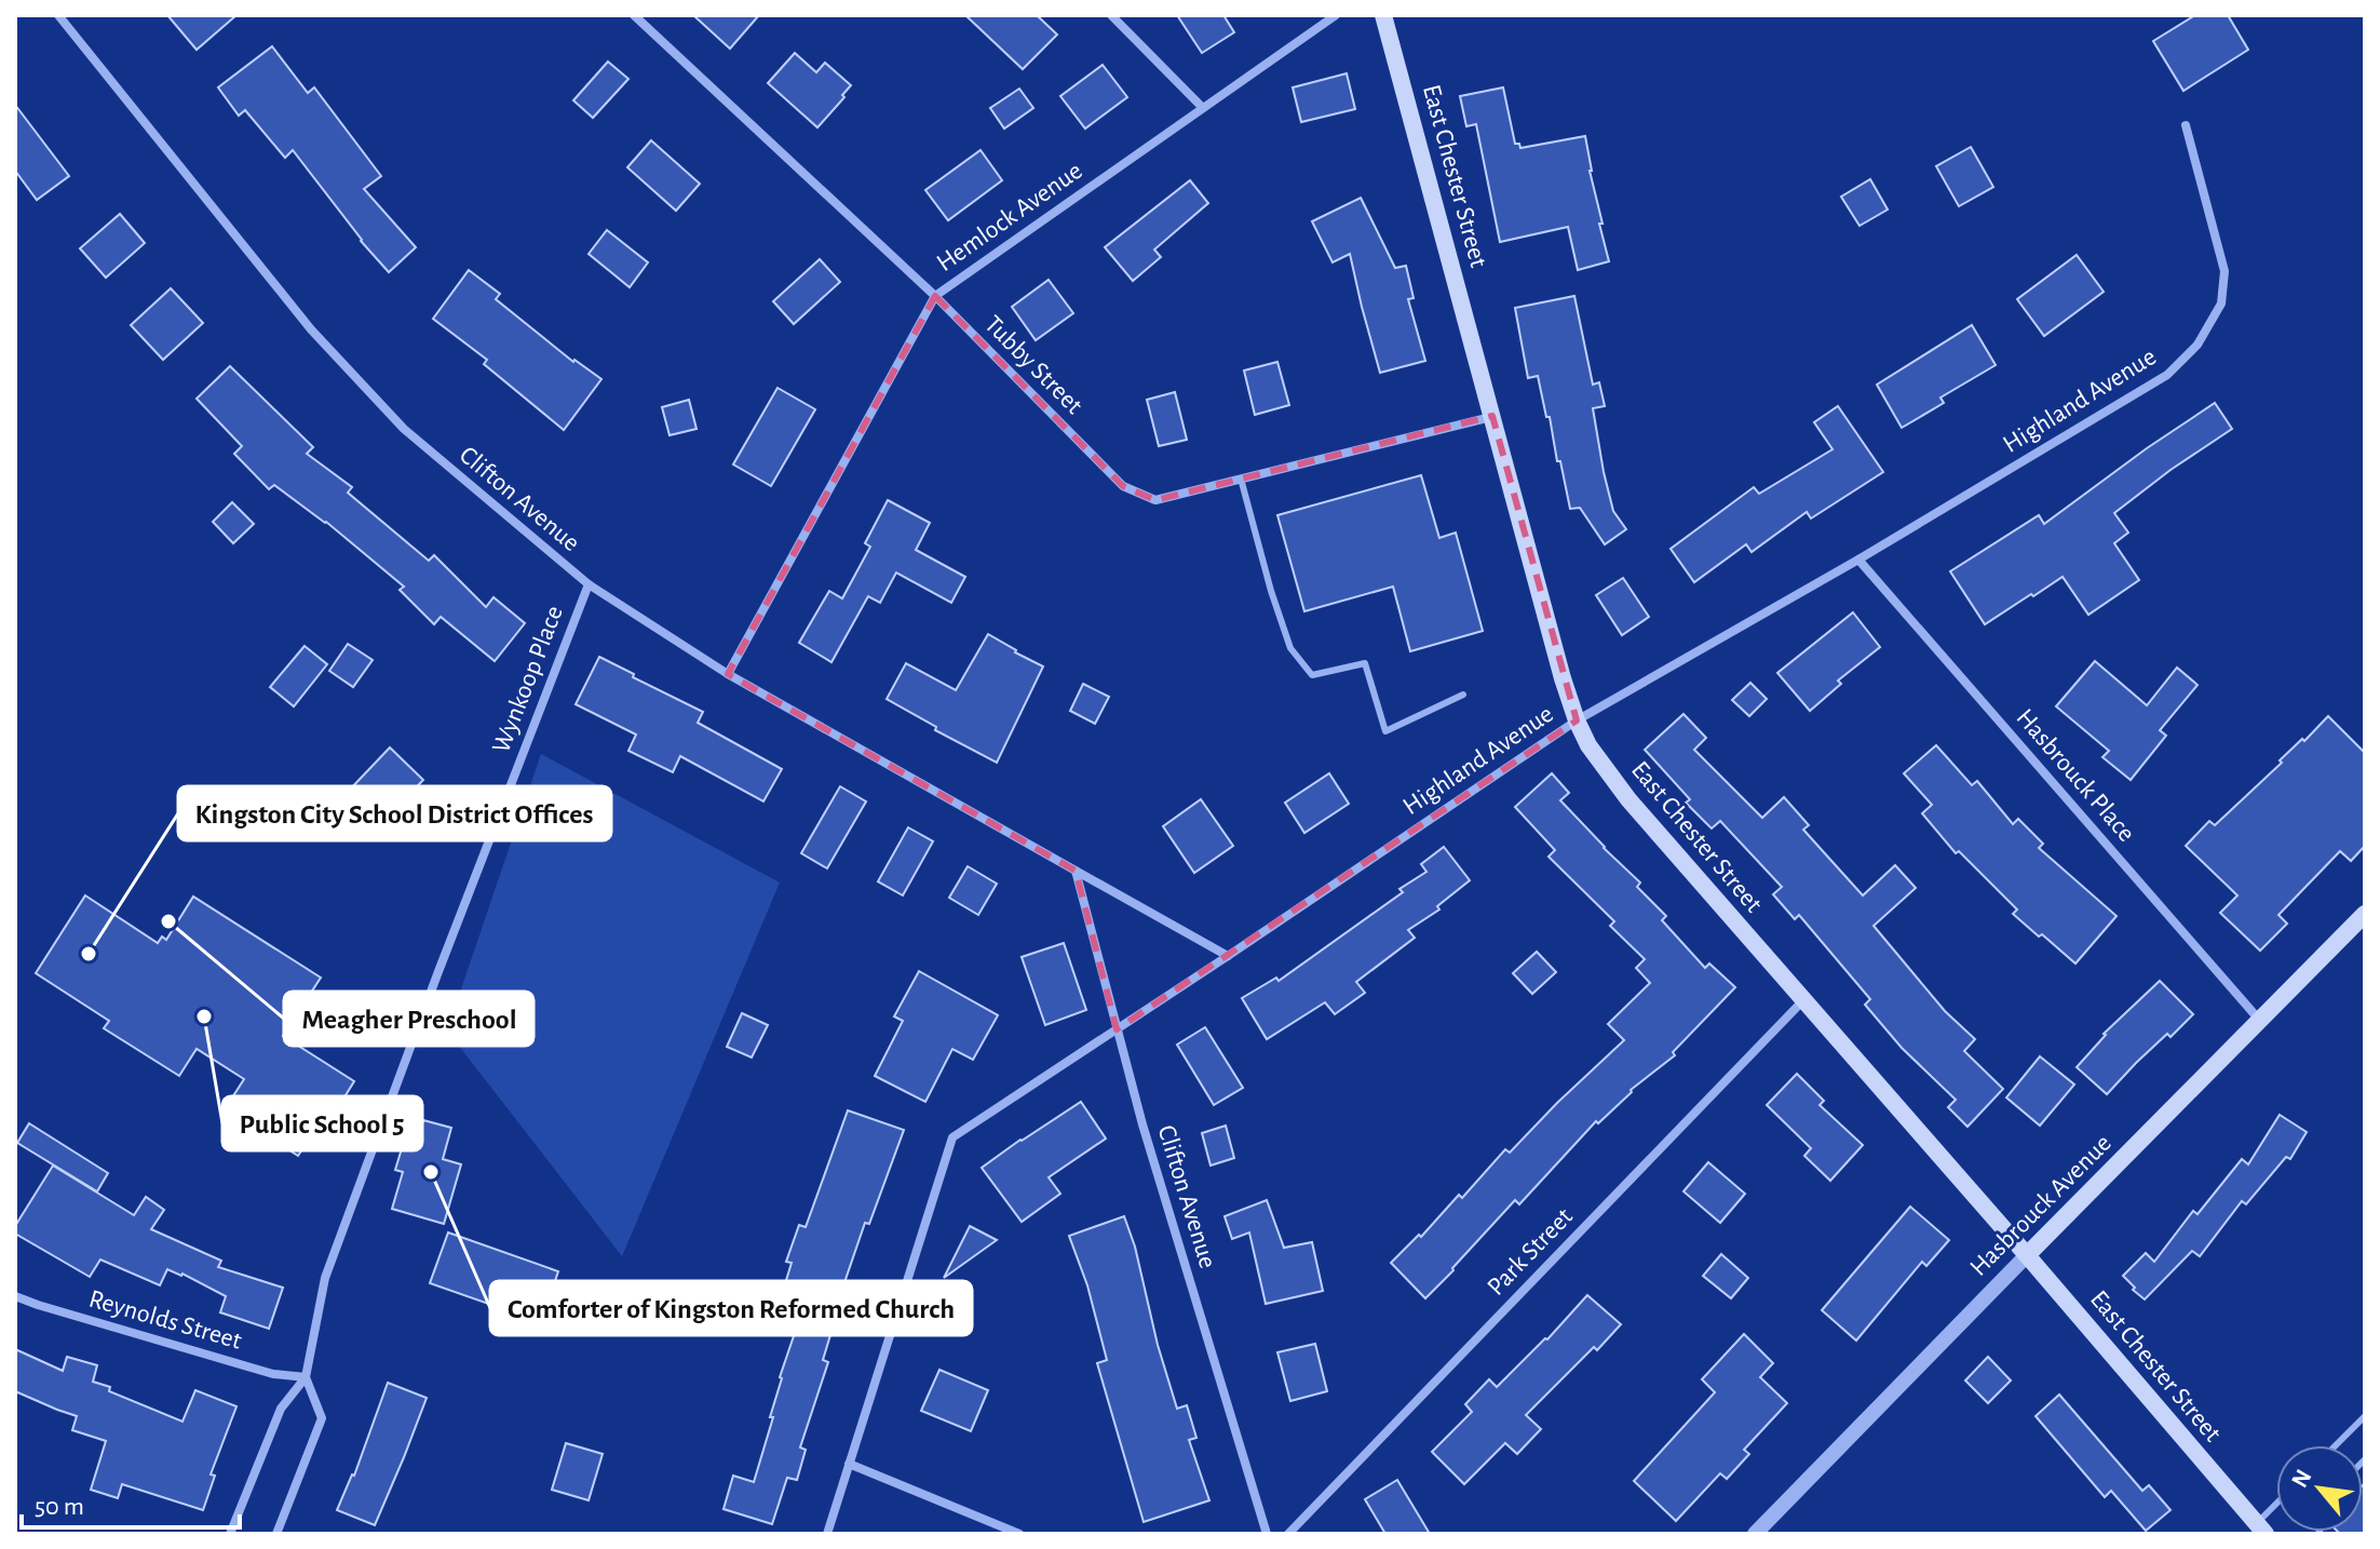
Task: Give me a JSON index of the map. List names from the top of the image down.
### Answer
{
  "streets": {
    "main road": ["East Chester Street", "Hasbrouck Avenue"],
    "street": [
      "Hemlock Avenue",
      "Tubby Street",
      "Highland Avenue",
      "Clifton Avenue",
      "Wynkoop Place",
      "Hasbrouck Place",
      "Park Street",
      "Reynolds Street"
    ]
  },
  "crossings": [
    ["East Chester Street", "Tubby Street"],
    ["East Chester Street", "Highland Avenue"],
    ["East Chester Street", "Hasbrouck Avenue"],
    ["East Chester Street", "Park Street"],
    ["Hemlock Avenue", "Tubby Street"],
    ["Hemlock Avenue", "Clifton Avenue"],
    ["Highland Avenue", "Clifton Avenue"],
    ["Highland Avenue", "Hasbrouck Place"],
    ["Clifton Avenue", "Wynkoop Place"],
    ["Wynkoop Place", "Reynolds Street"],
    ["Hasbrouck Place", "Hasbrouck Avenue"]
  ],
  "places": [
    "Meagher Preschool",
    "Kingston City School District Offices",
    "Public School 5",
    "Comforter of Kingston Reformed Church"
  ],
  "scale_bar": "50 m",
  "north": "top left"
}
